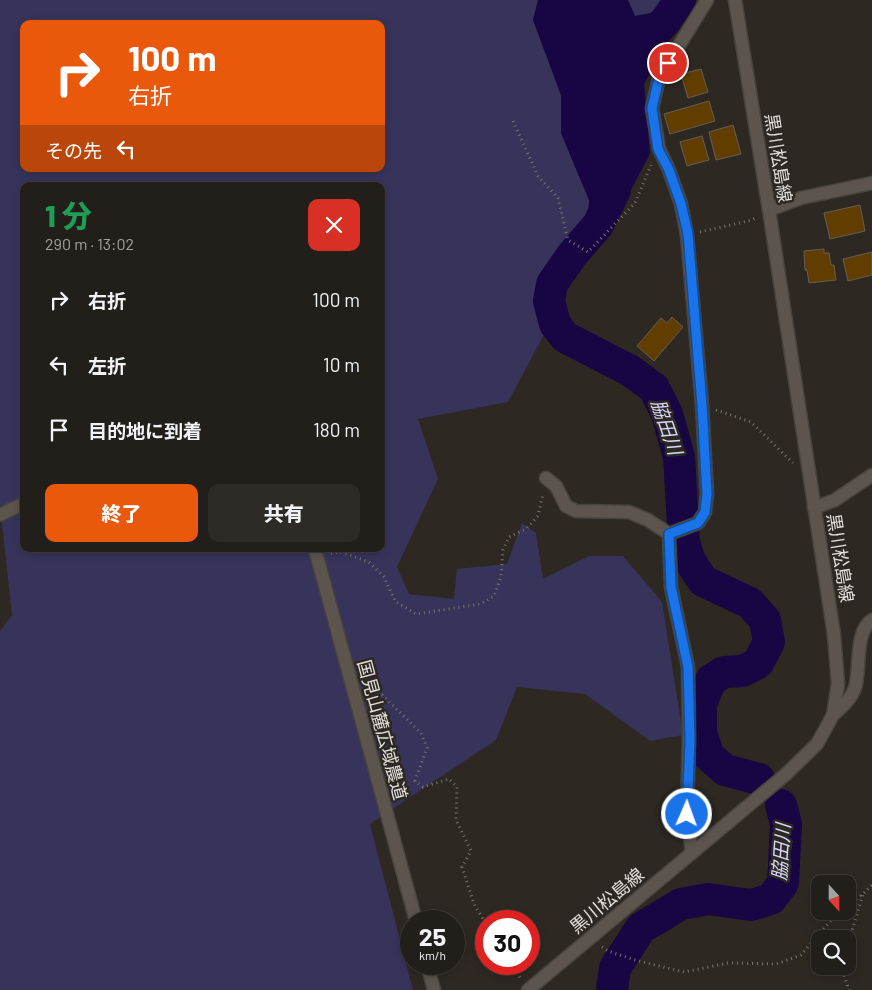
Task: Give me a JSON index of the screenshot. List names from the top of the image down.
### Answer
{
  "streets": {
    "street": ["黒川松島線", "国見山麓広域農道"]
  },
  "water": ["脇田川"],
  "north": "bottom",
  "page": {
    "turn": ["100 m", "右折"],
    "then": "その先",
    "heading": ["1 分", "290 m · 13:02"],
    "list": [
      {
        "name": "右折",
        "value": "100 m"
      },
      {
        "name": "左折",
        "value": "10 m"
      },
      {
        "name": "目的地に到着",
        "value": "180 m"
      }
    ],
    "buttons": ["終了", "共有"],
    "speed": "25 km/h",
    "limit": "30"
  }
}
